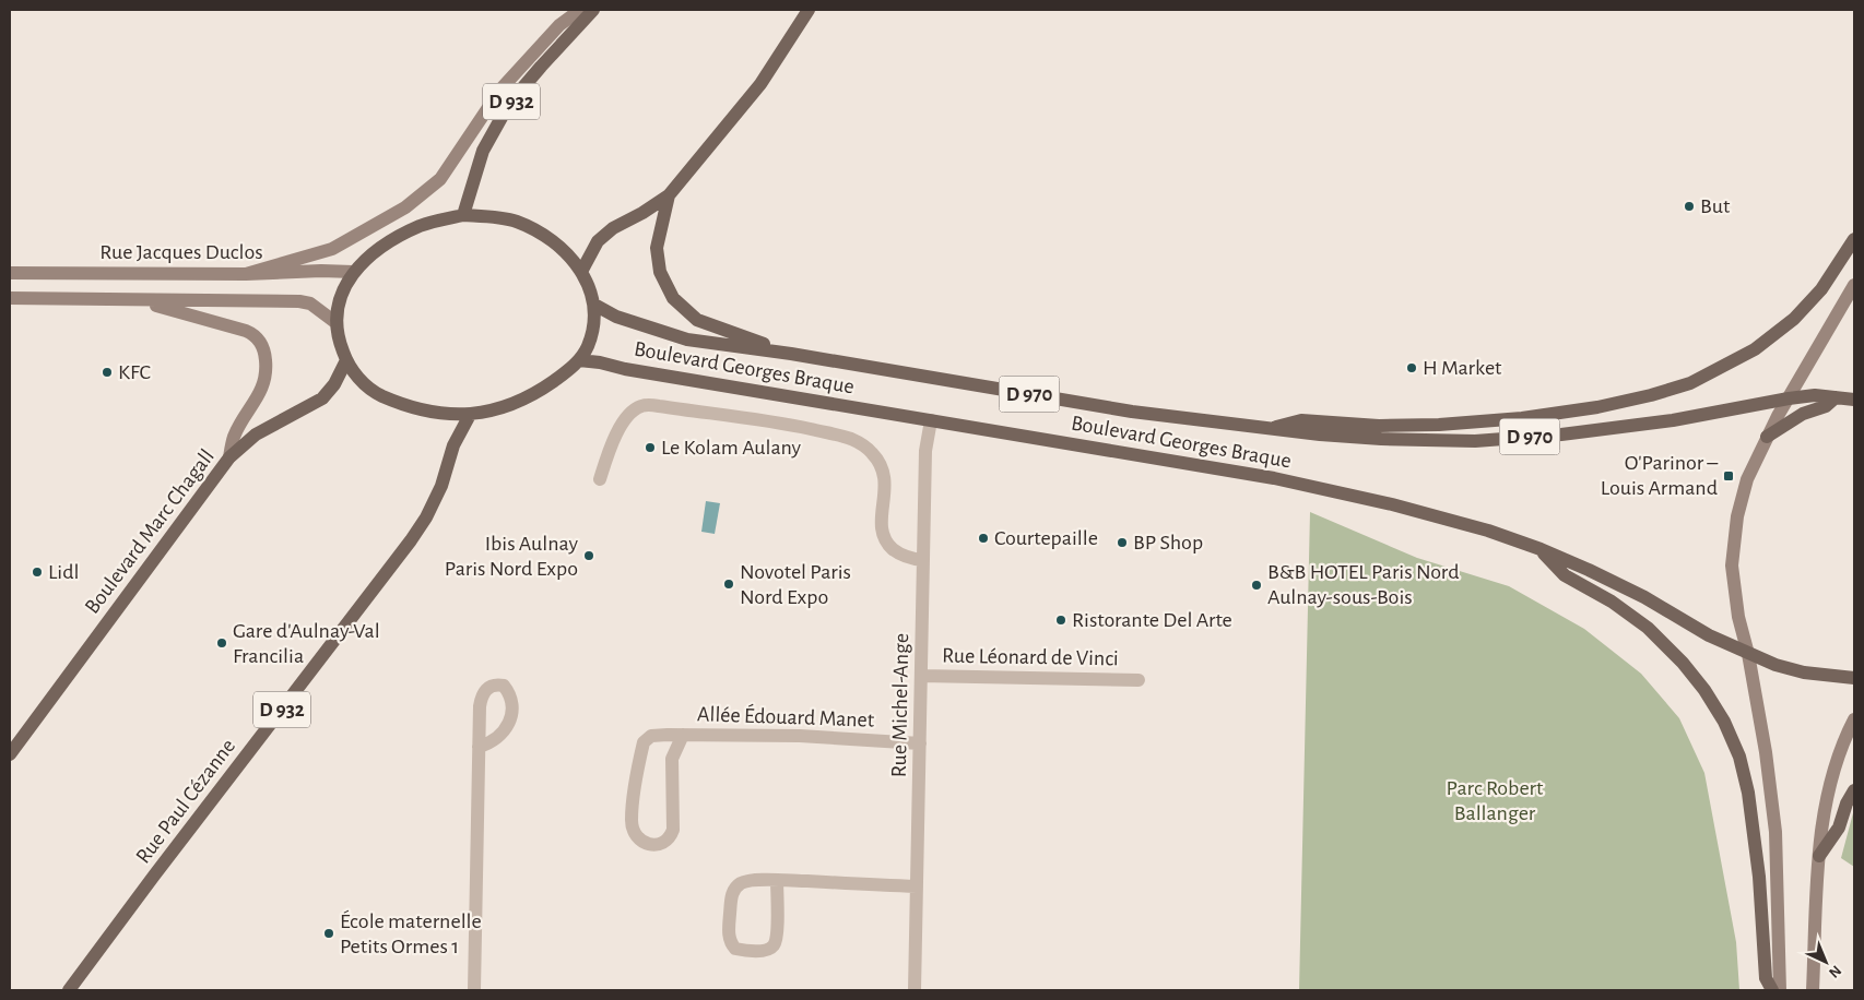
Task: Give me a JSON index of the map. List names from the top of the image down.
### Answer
{
  "streets": {
    "main road": [
      "D 932",
      "Rue Jacques Duclos",
      "Boulevard Georges Braque",
      "D 970",
      "Boulevard Marc Chagall",
      "Rue Paul Cézanne"
    ],
    "street": ["Rue Léonard de Vinci", "Rue Michel-Ange", "Allée Édouard Manet"]
  },
  "crossings": [
    ["Boulevard Georges Braque", "Rue Michel-Ange"],
    ["Rue Léonard de Vinci", "Rue Michel-Ange"],
    ["Rue Michel-Ange", "Allée Édouard Manet"]
  ],
  "parks": ["Parc Robert Ballanger"],
  "places": {
    "other": [
      "But",
      "H Market",
      "KFC",
      "Le Kolam Aulany",
      "Courtepaille",
      "BP Shop",
      "Ibis Aulnay Paris Nord Expo",
      "Lidl",
      "Novotel Paris Nord Expo",
      "B&B HOTEL Paris Nord Aulnay-sous-Bois",
      "Ristorante Del Arte",
      "Gare d'Aulnay-Val Francilia",
      "École maternelle Petits Ormes 1"
    ],
    "transit": ["O'Parinor – Louis Armand"]
  },
  "north": "bottom right"
}
